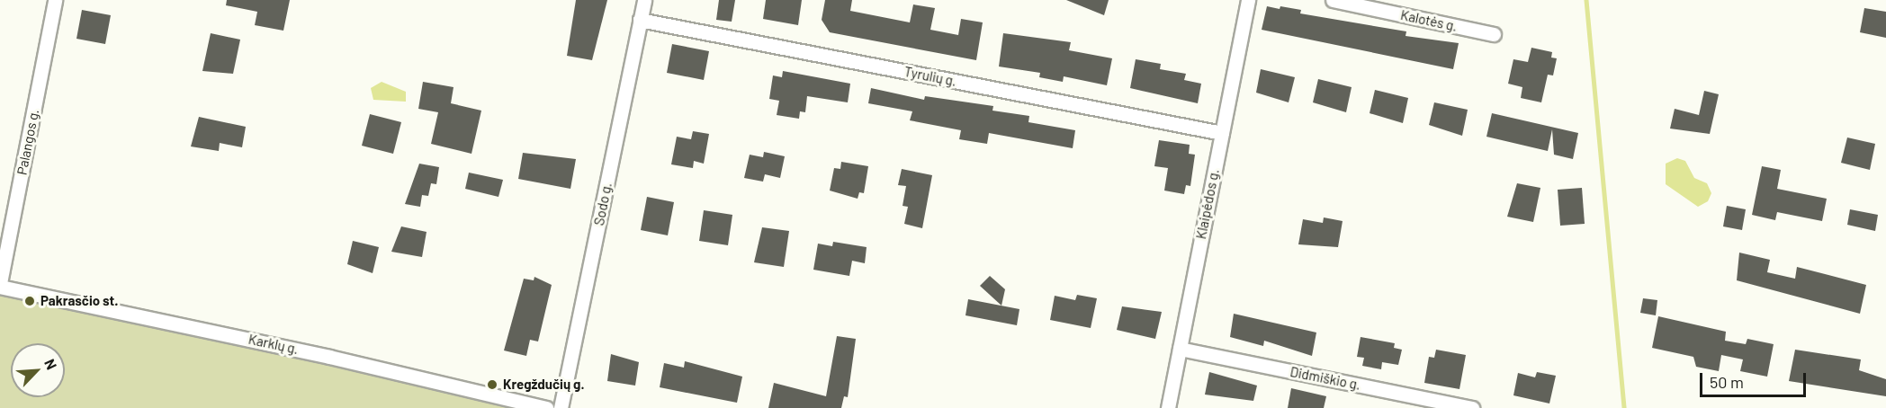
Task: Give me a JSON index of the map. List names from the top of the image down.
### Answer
{
  "streets": {
    "street": [
      "Kalotės g.",
      "Tyrulių g.",
      "Palangos g.",
      "Sodo g.",
      "Klaipėdos g.",
      "Karklų g.",
      "Didmiškio g."
    ]
  },
  "crossings": [
    ["Tyrulių g.", "Sodo g."],
    ["Tyrulių g.", "Klaipėdos g."],
    ["Palangos g.", "Karklų g."],
    ["Klaipėdos g.", "Didmiškio g."]
  ],
  "places": ["Pakrasčio st.", "Kregždučių g."],
  "scale_bar": "50 m",
  "north": "top right"
}
